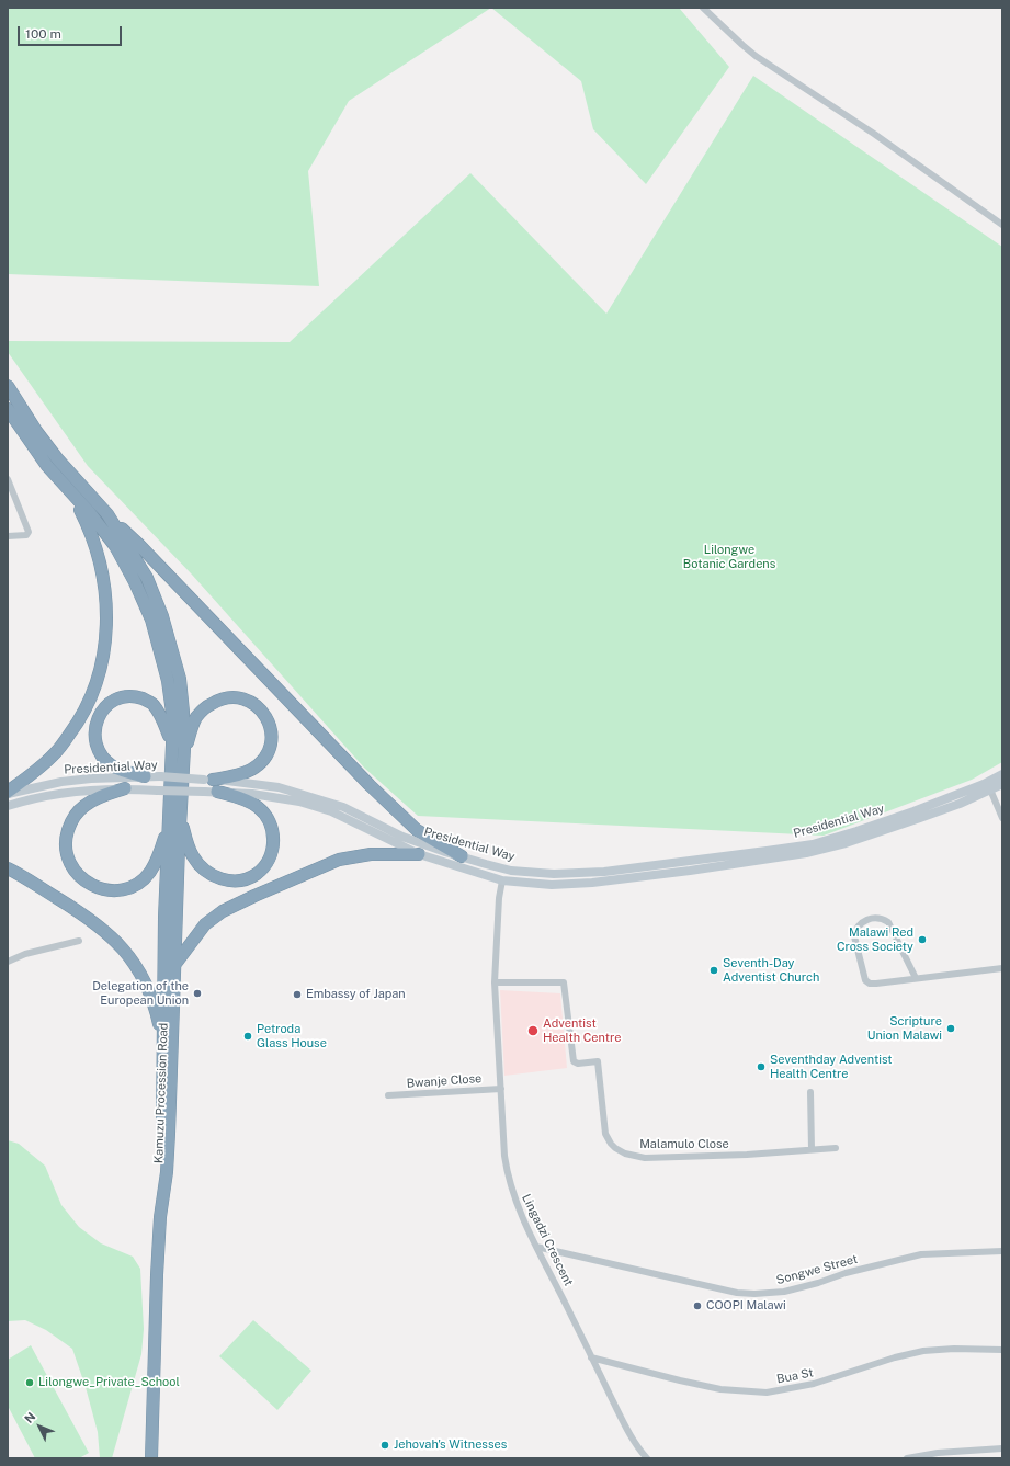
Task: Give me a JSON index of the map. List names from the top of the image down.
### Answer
{
  "streets": {
    "highway": ["Kamuzu Procession Road"],
    "main road": ["Presidential Way"],
    "street": [
      "Bwanje Close",
      "Malamulo Close",
      "Lingadzi Crescent",
      "Songwe Street",
      "Bua St"
    ]
  },
  "crossings": [
    ["Presidential Way", "Lingadzi Crescent"],
    ["Bwanje Close", "Lingadzi Crescent"],
    ["Malamulo Close", "Lingadzi Crescent"],
    ["Lingadzi Crescent", "Songwe Street"],
    ["Lingadzi Crescent", "Bua St"]
  ],
  "parks": ["Lilongwe Botanic Gardens"],
  "places": [
    "Malawi Red Cross Society",
    "Seventh-Day Adventist Church",
    "Delegation of the European Union",
    "Embassy of Japan",
    "Scripture Union Malawi",
    "Adventist Health Centre",
    "Petroda Glass House",
    "Seventhday Adventist Health Centre",
    "COOPI Malawi",
    "Lilongwe_Private_School",
    "Jehovah's Witnesses"
  ],
  "scale_bar": "100 m",
  "north": "top left"
}
